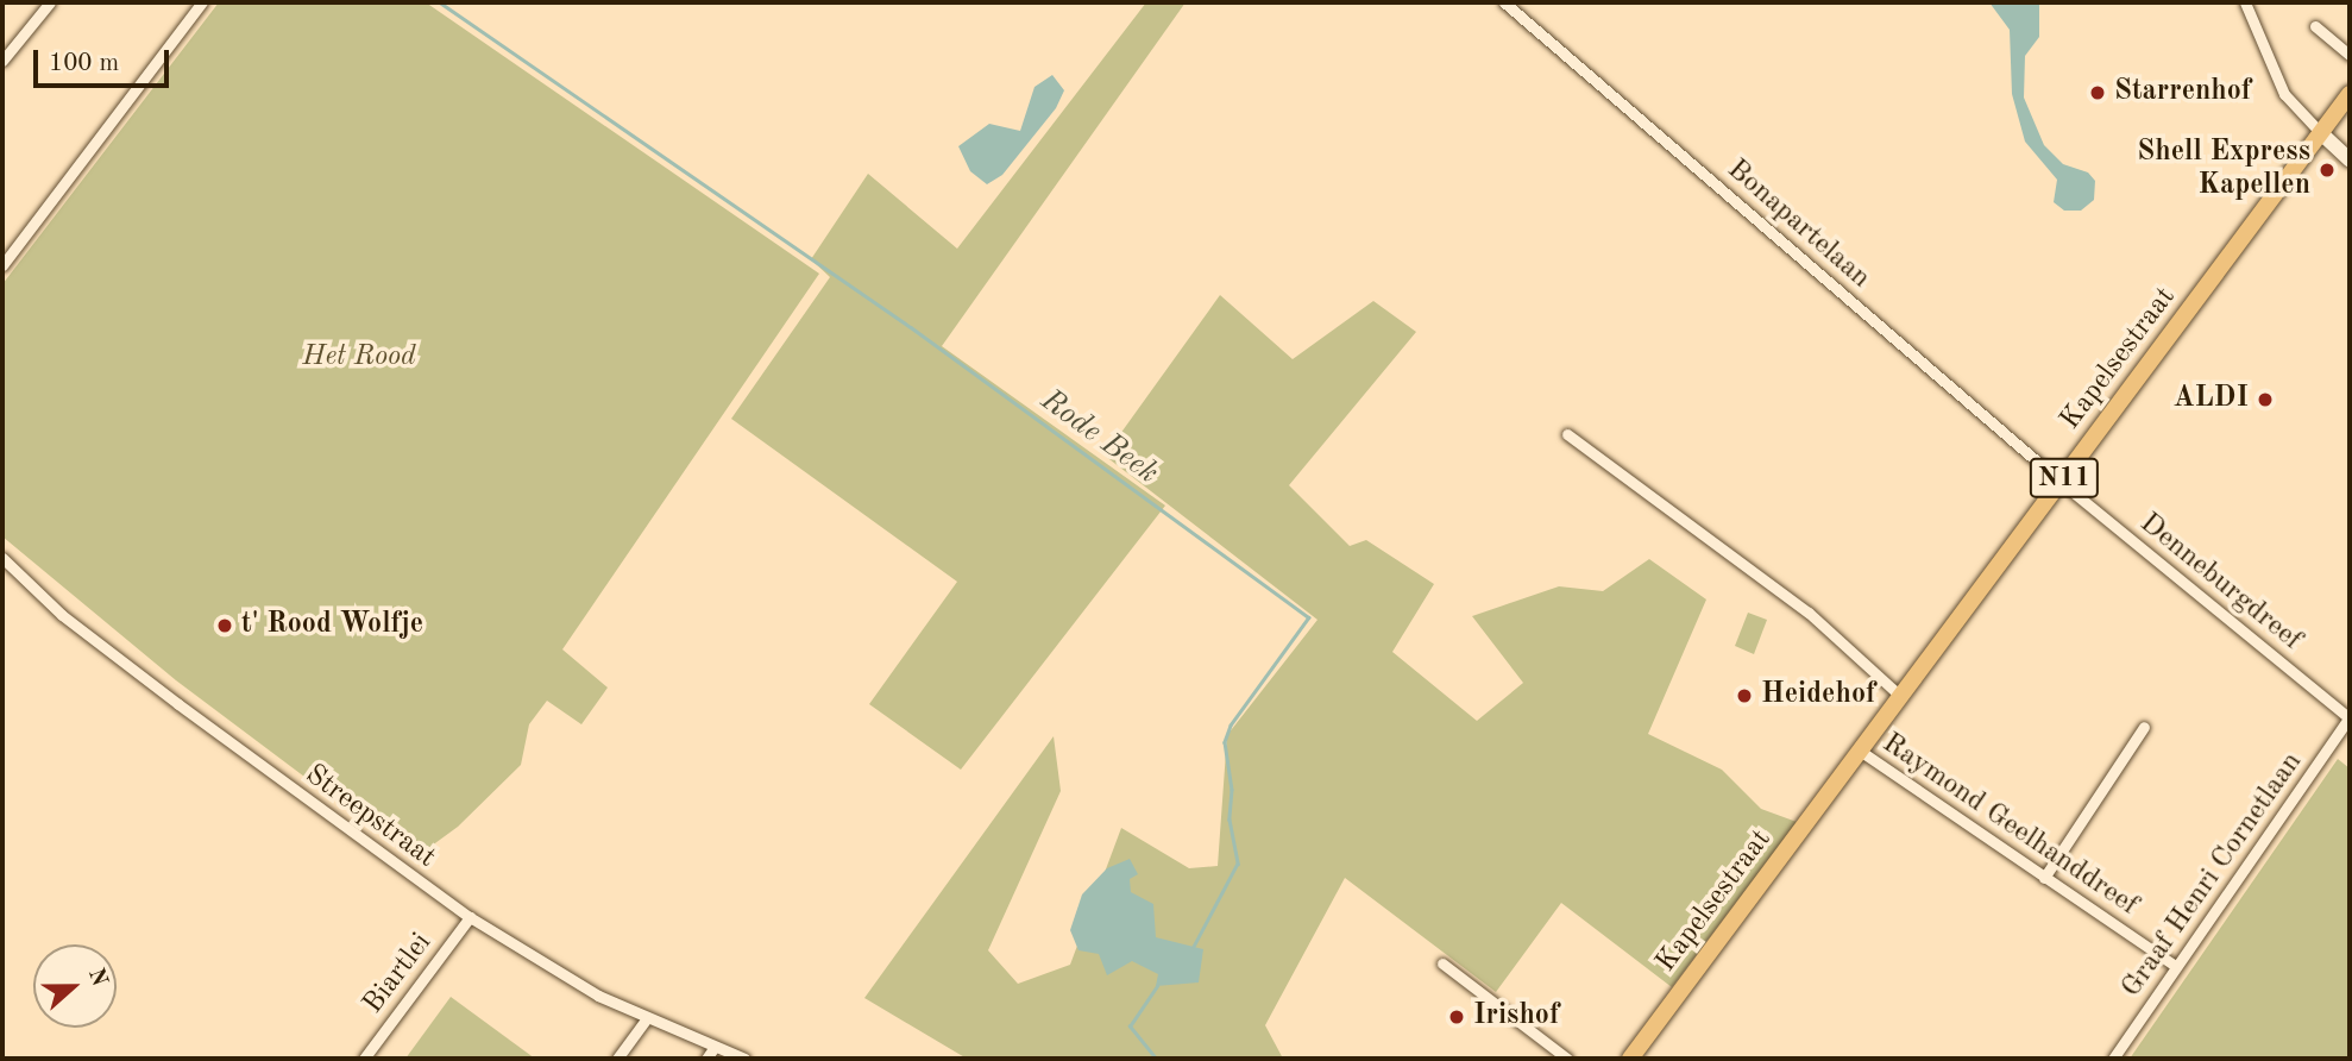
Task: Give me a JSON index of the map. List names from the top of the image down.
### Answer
{
  "streets": {
    "main road": ["Kapelsestraat", "N11"],
    "street": [
      "Bonapartelaan",
      "Denneburgdreef",
      "Streepstraat",
      "Raymond Geelhanddreef",
      "Graaf Henri Cornetlaan",
      "Biartlei"
    ]
  },
  "crossings": [
    ["Bonapartelaan", "Kapelsestraat"],
    ["Bonapartelaan", "Denneburgdreef"],
    ["Kapelsestraat", "Denneburgdreef"],
    ["Kapelsestraat", "Raymond Geelhanddreef"],
    ["Denneburgdreef", "Graaf Henri Cornetlaan"],
    ["Streepstraat", "Biartlei"],
    ["Raymond Geelhanddreef", "Graaf Henri Cornetlaan"]
  ],
  "water": ["Rode Beek"],
  "parks": ["Het Rood"],
  "places": [
    "Starrenhof",
    "Shell Express Kapellen",
    "ALDI",
    "t' Rood Wolfje",
    "Heidehof",
    "Irishof"
  ],
  "scale_bar": "100 m",
  "north": "right"
}
